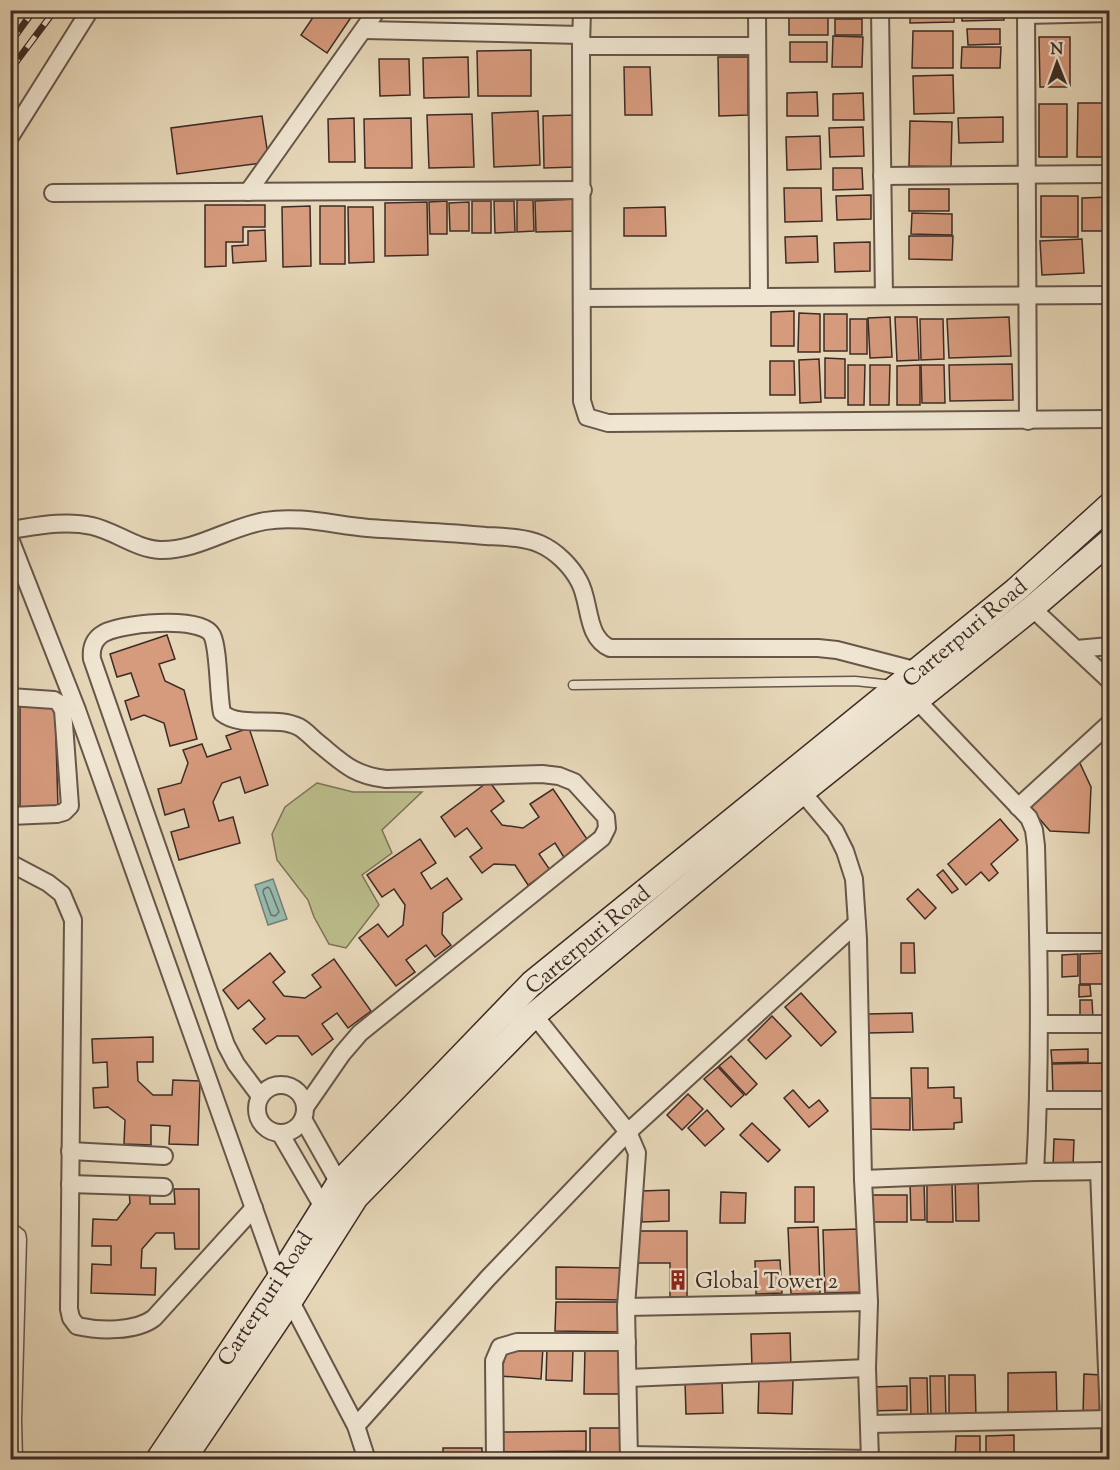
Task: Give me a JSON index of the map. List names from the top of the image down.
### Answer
{
  "streets": {
    "main road": ["Carterpuri Road"]
  },
  "places": {
    "building": ["Global Tower 2"]
  },
  "north": "top"
}
